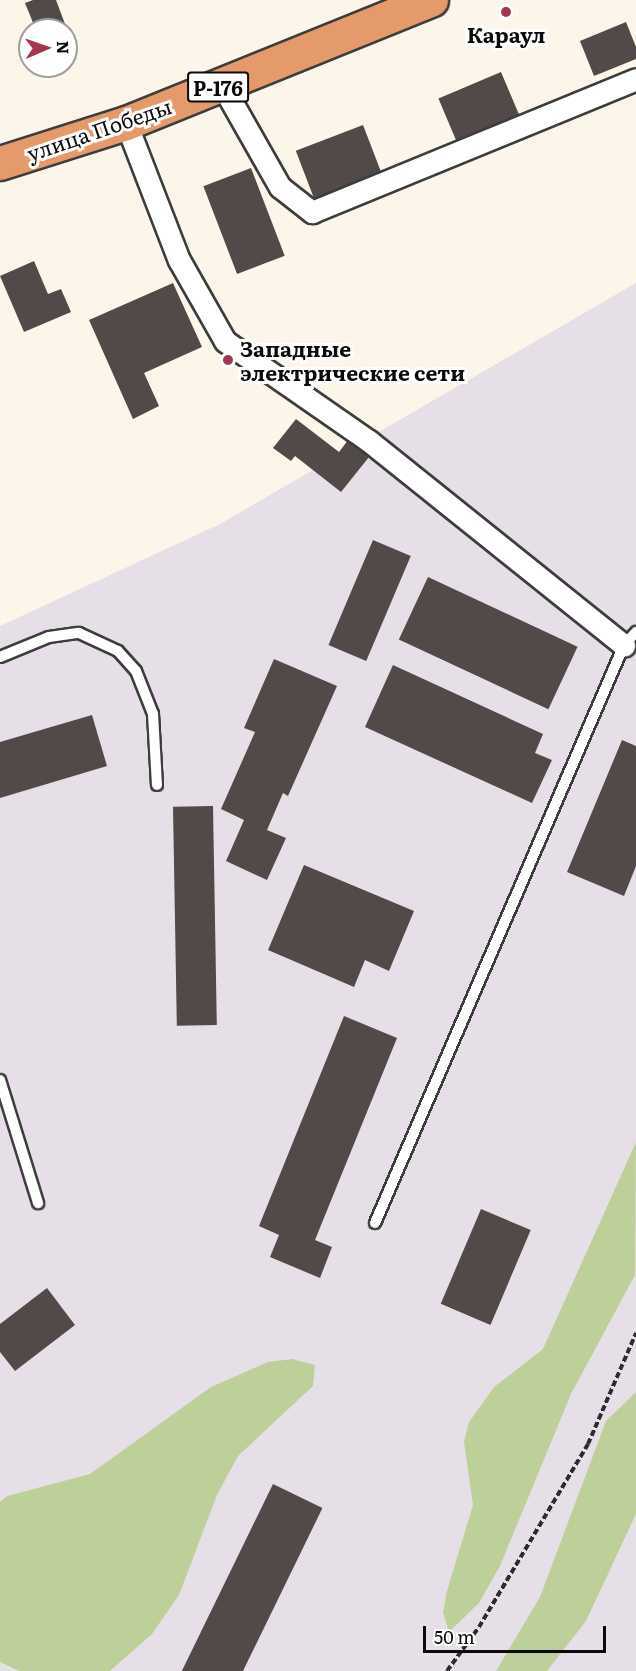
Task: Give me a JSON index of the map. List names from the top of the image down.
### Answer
{
  "streets": {
    "highway": ["Р-176", "улица Победы"]
  },
  "places": ["Караул", "Западные электрические сети"],
  "scale_bar": "50 m",
  "north": "right"
}
